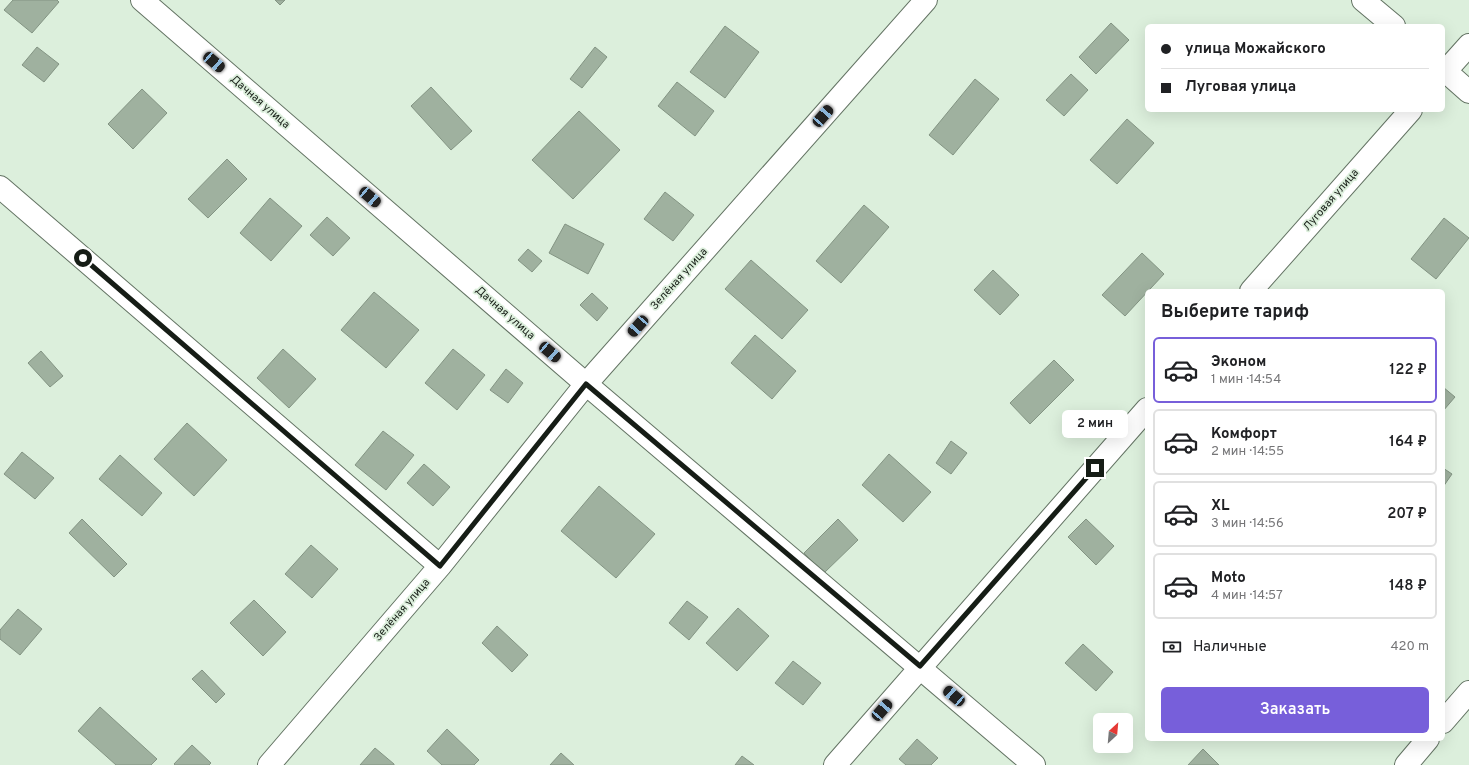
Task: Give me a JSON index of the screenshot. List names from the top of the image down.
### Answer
{
  "streets": {
    "street": ["Дачная улица", "Луговая улица", "Зелёная улица"]
  },
  "crossings": [
    ["Дачная улица", "Зелёная улица"]
  ],
  "north": "top right",
  "page": {
    "banner": ["улица Можайского", "Луговая улица"],
    "heading": "Выберите тариф",
    "list": [
      {
        "name": "Эконом",
        "note": "1 мин · 14:54",
        "value": "122 ₽"
      },
      {
        "name": "Комфорт",
        "note": "2 мин · 14:55",
        "value": "164 ₽"
      },
      {
        "name": "XL",
        "note": "3 мин · 14:56",
        "value": "207 ₽"
      },
      {
        "name": "Moto",
        "note": "4 мин · 14:57",
        "value": "148 ₽"
      }
    ],
    "bubble": "2 мин",
    "pay": ["Наличные", "420 m"],
    "buttons": "Заказать"
  }
}
